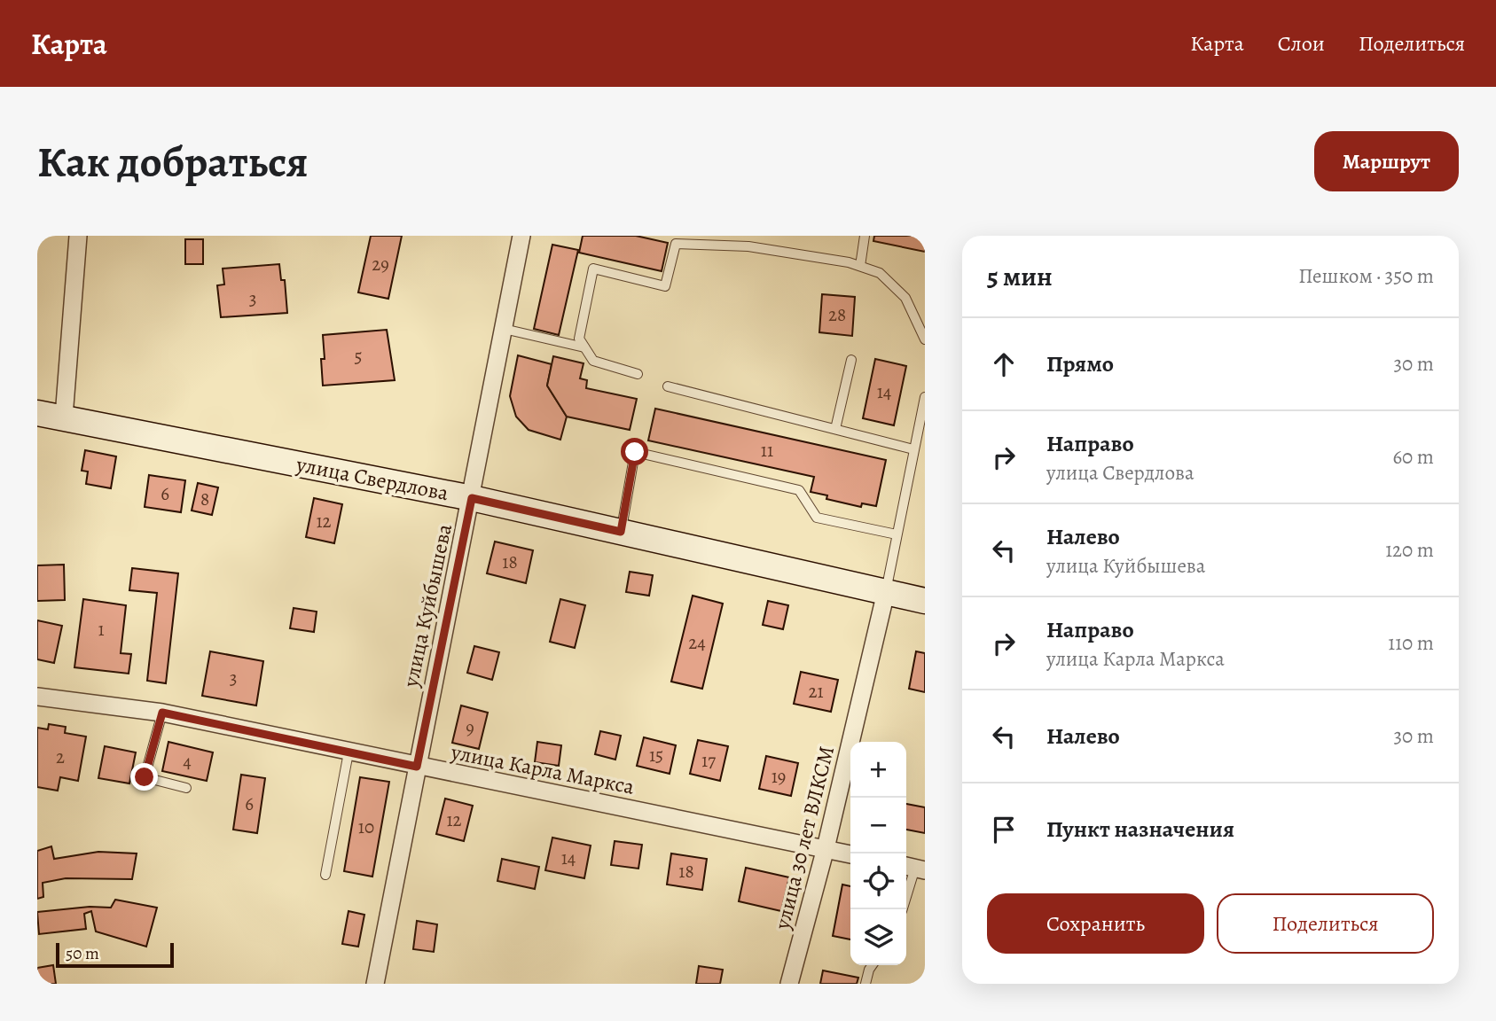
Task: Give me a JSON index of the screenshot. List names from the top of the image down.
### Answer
{
  "streets": {
    "main road": ["улица Свердлова"],
    "street": ["улица Куйбышева", "улица Карла Маркса", "улица 30 лет ВЛКСМ"]
  },
  "crossings": [
    ["улица Свердлова", "улица Куйбышева"],
    ["улица Свердлова", "улица 30 лет ВЛКСМ"],
    ["улица Куйбышева", "улица Карла Маркса"],
    ["улица Карла Маркса", "улица 30 лет ВЛКСМ"]
  ],
  "house_numbers": [
    "29",
    "3",
    "28",
    "5",
    "14",
    "11",
    "6",
    "8",
    "12",
    "18",
    "1",
    "24",
    "3",
    "21",
    "9",
    "15",
    "2",
    "17",
    "4",
    "19",
    "6",
    "12",
    "10",
    "14",
    "18"
  ],
  "scale_bar": "50 m",
  "page": {
    "header": "Карта",
    "nav": ["Карта", "Слои", "Поделиться"],
    "buttons": [
      "Маршрут",
      ["Сохранить", "Поделиться"]
    ],
    "title": "Как добраться",
    "heading": ["5 мин", "Пешком · 350 m"],
    "list": [
      ["Прямо", "30 m"],
      ["Направо", "улица Свердлова", "60 m"],
      ["Налево", "улица Куйбышева", "120 m"],
      ["Направо", "улица Карла Маркса", "110 m"],
      ["Налево", "30 m"],
      "Пункт назначения"
    ],
    "map_buttons": ["+", "−"],
    "scale": "50 m"
  }
}
